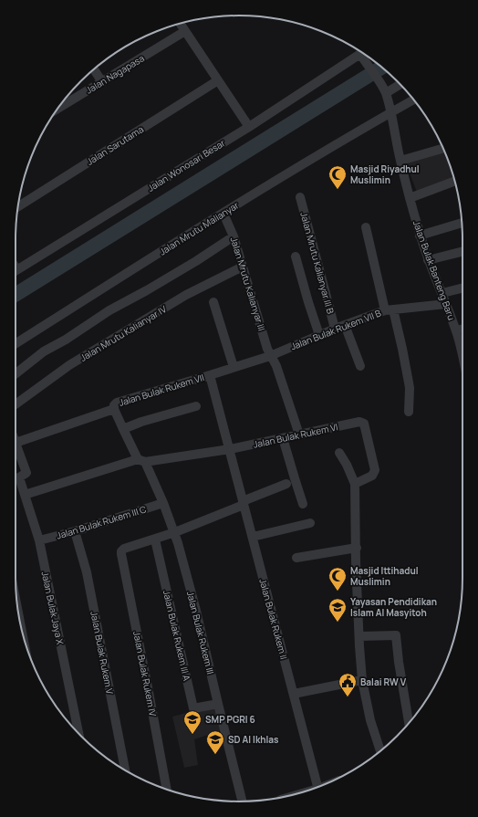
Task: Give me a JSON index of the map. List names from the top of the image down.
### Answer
{
  "streets": {
    "street": [
      "Jalan Nagapasa",
      "Jalan Sarutama",
      "Jalan Wonosari Besar",
      "Jalan Mrutu Malianyar",
      "Jalan Mrutu Kalianyar III B",
      "Jalan Bulak Banteng Baru",
      "Jalan Mrutu Kalianyar III",
      "Jalan Bulak Rukem VII B",
      "Jalan Mrutu Kalianyar IV",
      "Jalan Bulak Rukem VII",
      "Jalan Bulak Rukem VI",
      "Jalan Bulak Rukem III C",
      "Jalan Bulak Jaya X",
      "Jalan Bulak Rukem II",
      "Jalan Bulak Rukem III",
      "Jalan Bulak Rukem III A",
      "Jalan Bulak Rukem V",
      "Jalan Bulak Rukem IV"
    ]
  },
  "crossings": [
    ["Jalan Mrutu Malianyar", "Jalan Bulak Banteng Baru"],
    ["Jalan Mrutu Malianyar", "Jalan Mrutu Kalianyar III"],
    ["Jalan Mrutu Kalianyar III B", "Jalan Bulak Rukem VII B"],
    ["Jalan Bulak Banteng Baru", "Jalan Bulak Rukem VII B"],
    ["Jalan Mrutu Kalianyar III", "Jalan Bulak Rukem VII B"],
    ["Jalan Mrutu Kalianyar III", "Jalan Mrutu Kalianyar IV"],
    ["Jalan Mrutu Kalianyar III", "Jalan Bulak Rukem VII"],
    ["Jalan Mrutu Kalianyar III", "Jalan Bulak Rukem VI"],
    ["Jalan Bulak Rukem VII B", "Jalan Bulak Rukem VII"],
    ["Jalan Bulak Rukem VII", "Jalan Bulak Rukem II"],
    ["Jalan Bulak Rukem VII", "Jalan Bulak Rukem III"],
    ["Jalan Bulak Rukem VI", "Jalan Bulak Rukem II"],
    ["Jalan Bulak Rukem III C", "Jalan Bulak Jaya X"],
    ["Jalan Bulak Rukem III C", "Jalan Bulak Rukem III"],
    ["Jalan Bulak Rukem III C", "Jalan Bulak Rukem V"],
    ["Jalan Bulak Rukem III", "Jalan Bulak Rukem III A"],
    ["Jalan Bulak Rukem III A", "Jalan Bulak Rukem IV"]
  ],
  "places": {
    "mosque": ["Masjid Riyadhul Muslimin", "Masjid Ittihadul Muslimin"],
    "school or university": ["Yayasan Pendidikan Islam Al Masyitoh", "SMP PGRI 6", "SD Al Ikhlas"],
    "public building": ["Balai RW V"]
  }
}
